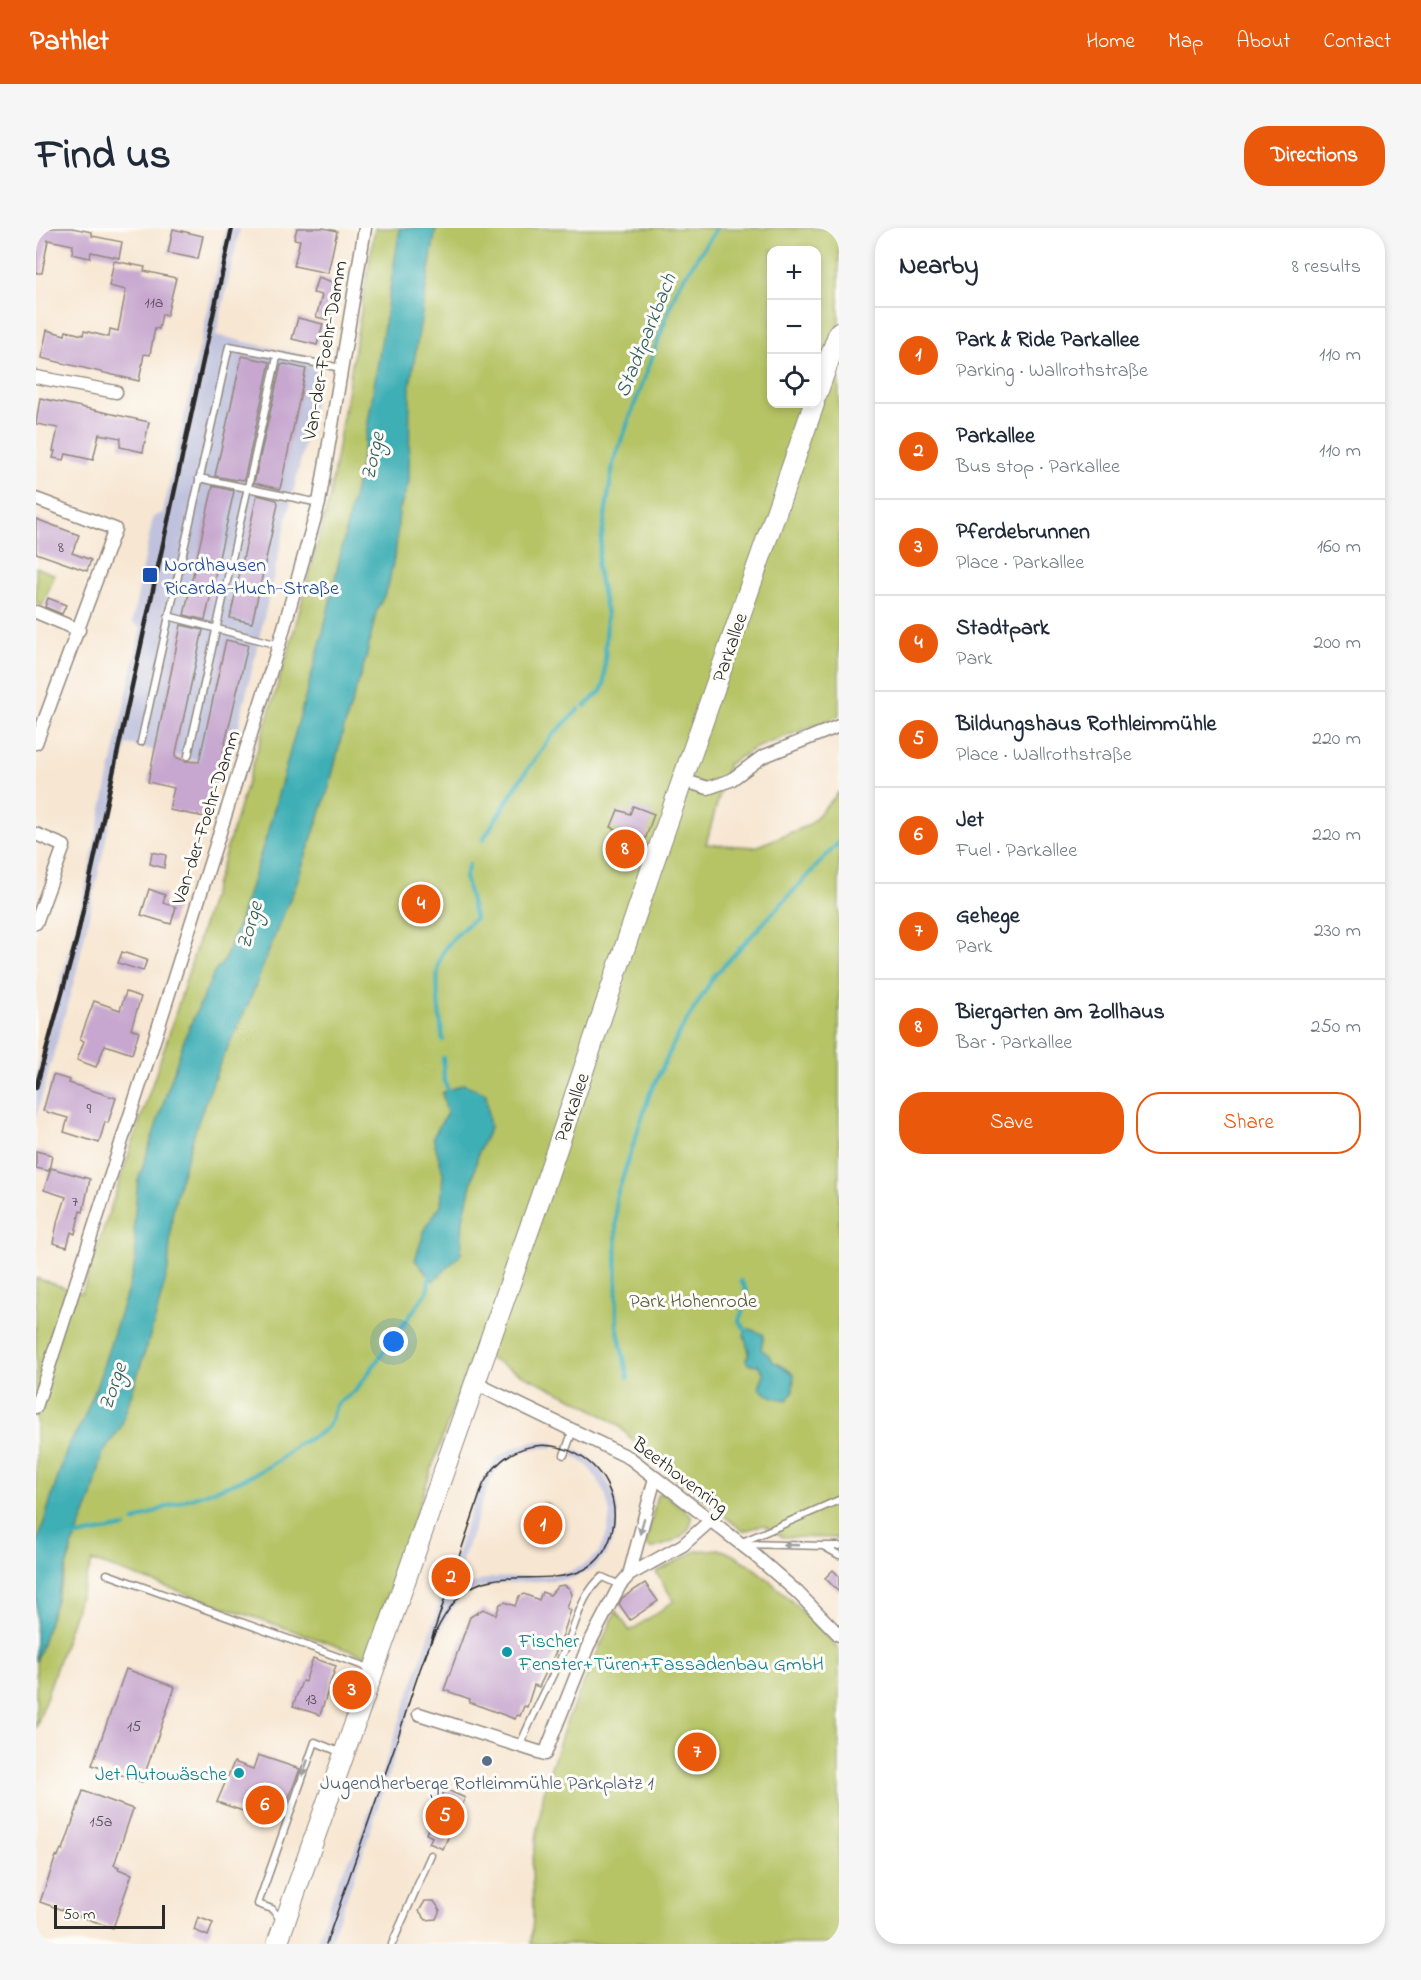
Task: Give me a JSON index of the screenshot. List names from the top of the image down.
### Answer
{
  "streets": {
    "main road": ["Parkallee"],
    "street": ["Van-der-Foehr-Damm", "Beethovenring"]
  },
  "crossings": [
    ["Parkallee", "Beethovenring"]
  ],
  "water": ["Stadtparkbach", "Zorge"],
  "parks": ["Park Hohenrode"],
  "places": {
    "transit": ["Nordhausen Ricarda-Huch-Straße"],
    "other": ["Fischer Fenster+Türen+Fassadenbau GmbH", "Jugendherberge Rotleimmühle Parkplatz 1", "Jet Autowäsche"]
  },
  "house_numbers": [
    "11a",
    "8",
    "9",
    "7",
    "13",
    "15",
    "15a"
  ],
  "scale_bar": "50 m",
  "page": {
    "header": "Pathlet",
    "nav": [
      "Home",
      "Map",
      "About",
      "Contact"
    ],
    "title": "Find us",
    "buttons": [
      "Directions",
      ["Save", "Share"]
    ],
    "heading": ["Nearby", "8 results"],
    "map_buttons": ["+", "−"],
    "list": [
      {
        "mark": "1",
        "name": "Park & Ride Parkallee",
        "note": "Parking · Wallrothstraße",
        "value": "110 m"
      },
      {
        "mark": "2",
        "name": "Parkallee",
        "note": "Bus stop · Parkallee",
        "value": "110 m"
      },
      {
        "mark": "3",
        "name": "Pferdebrunnen",
        "note": "Place · Parkallee",
        "value": "160 m"
      },
      {
        "mark": "4",
        "name": "Stadtpark",
        "note": "Park",
        "value": "200 m"
      },
      {
        "mark": "5",
        "name": "Bildungshaus Rothleimmühle",
        "note": "Place · Wallrothstraße",
        "value": "220 m"
      },
      {
        "mark": "6",
        "name": "Jet",
        "note": "Fuel · Parkallee",
        "value": "220 m"
      },
      {
        "mark": "7",
        "name": "Gehege",
        "note": "Park",
        "value": "230 m"
      },
      {
        "mark": "8",
        "name": "Biergarten am Zollhaus",
        "note": "Bar · Parkallee",
        "value": "250 m"
      }
    ],
    "pins": [
      "8",
      "4",
      "1",
      "2",
      "3",
      "7",
      "6",
      "5"
    ],
    "scale": "50 m"
  }
}
